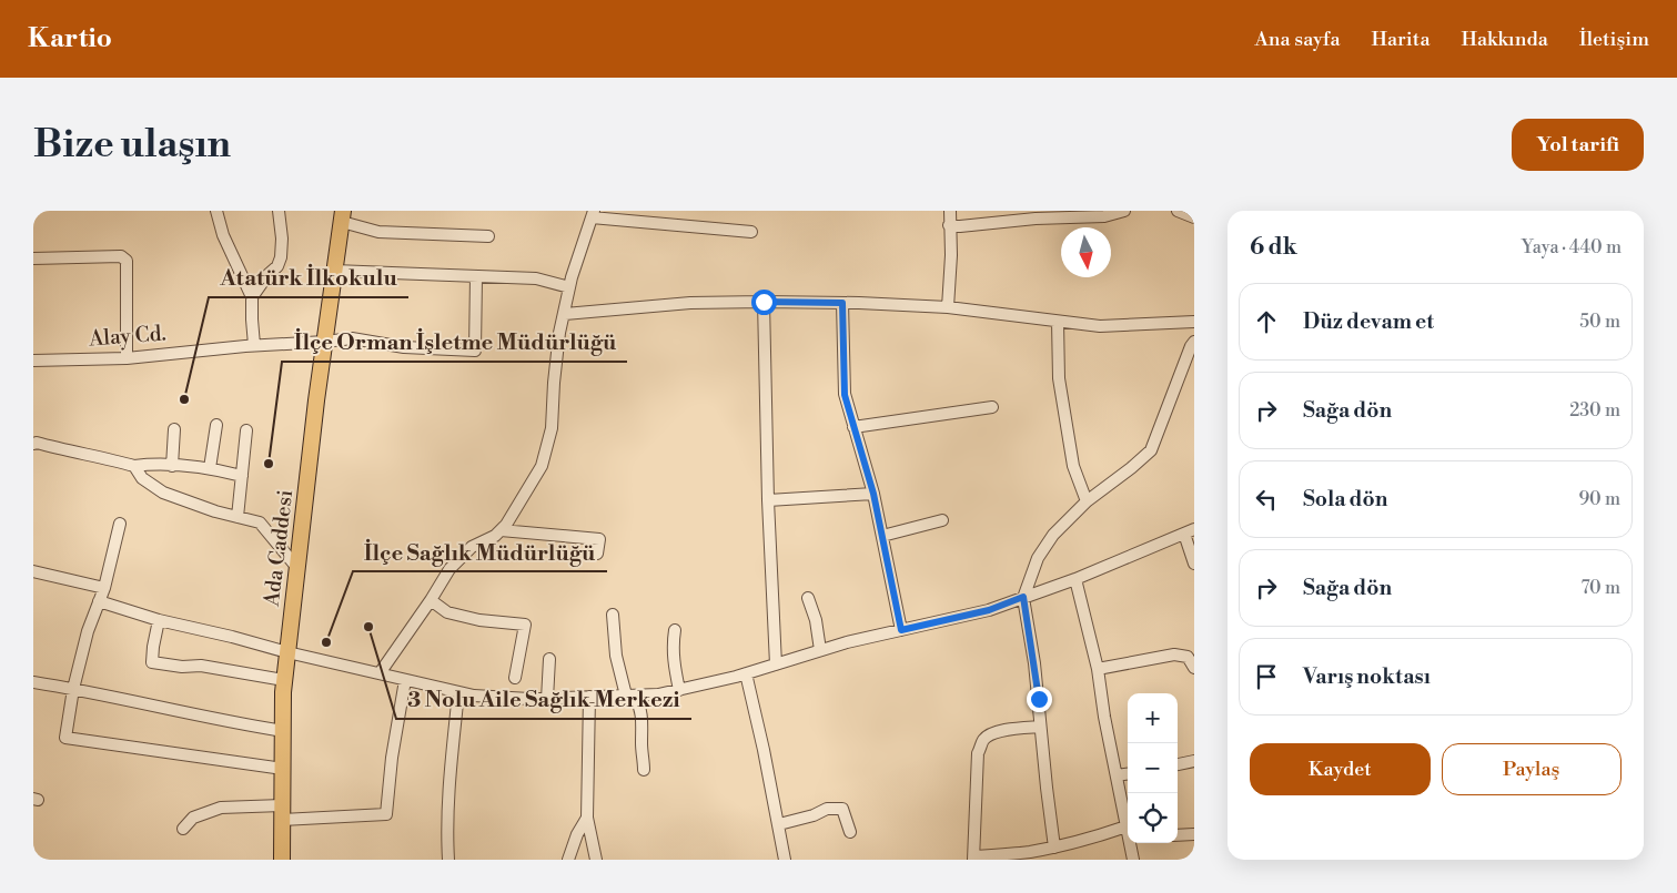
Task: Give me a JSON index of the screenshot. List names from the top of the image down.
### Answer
{
  "streets": {
    "main road": ["Ada Caddesi"],
    "street": ["Alay Cd."]
  },
  "crossings": [
    ["Alay Cd.", "Ada Caddesi"]
  ],
  "places": [
    "Atatürk İlkokulu",
    "İlçe Orman İşletme Müdürlüğü",
    "3 Nolu Aile Sağlık Merkezi",
    "İlçe Sağlık Müdürlüğü"
  ],
  "north": "bottom",
  "page": {
    "header": "Kartio",
    "nav": [
      "Ana sayfa",
      "Harita",
      "Hakkında",
      "İletişim"
    ],
    "buttons": [
      "Yol tarifi",
      ["Kaydet", "Paylaş"]
    ],
    "title": "Bize ulaşın",
    "heading": ["6 dk", "Yaya · 440 m"],
    "list": [
      ["Düz devam et", "50 m"],
      ["Sağa dön", "230 m"],
      ["Sola dön", "90 m"],
      ["Sağa dön", "70 m"],
      "Varış noktası"
    ],
    "map_buttons": ["+", "−"]
  }
}
